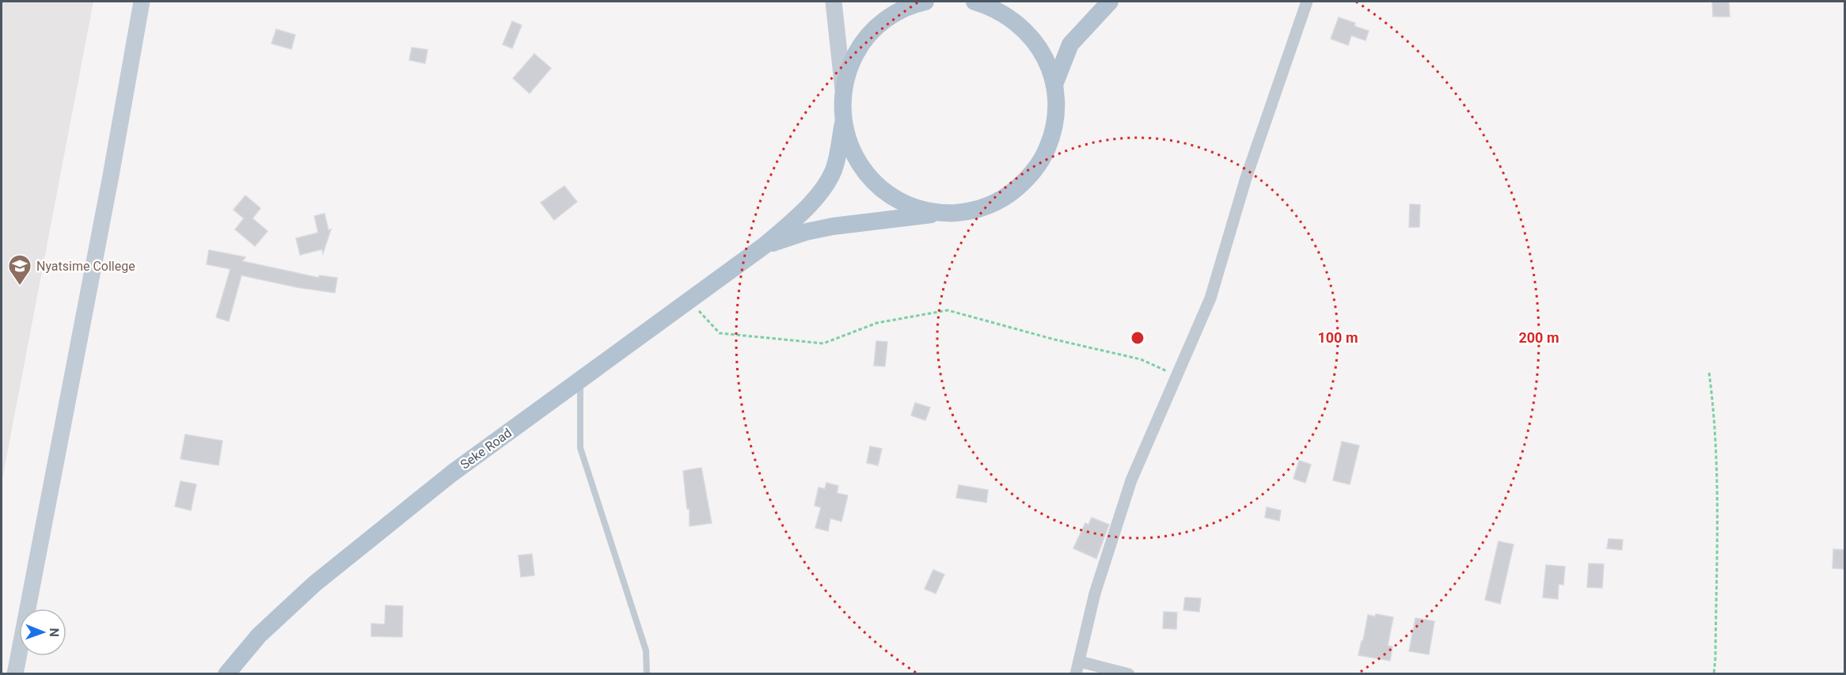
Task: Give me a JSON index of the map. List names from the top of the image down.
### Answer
{
  "streets": {
    "main road": ["Seke Road"]
  },
  "places": {
    "school or university": ["Nyatsime College"]
  },
  "north": "right",
  "rings": ["100 m", "200 m"]
}
